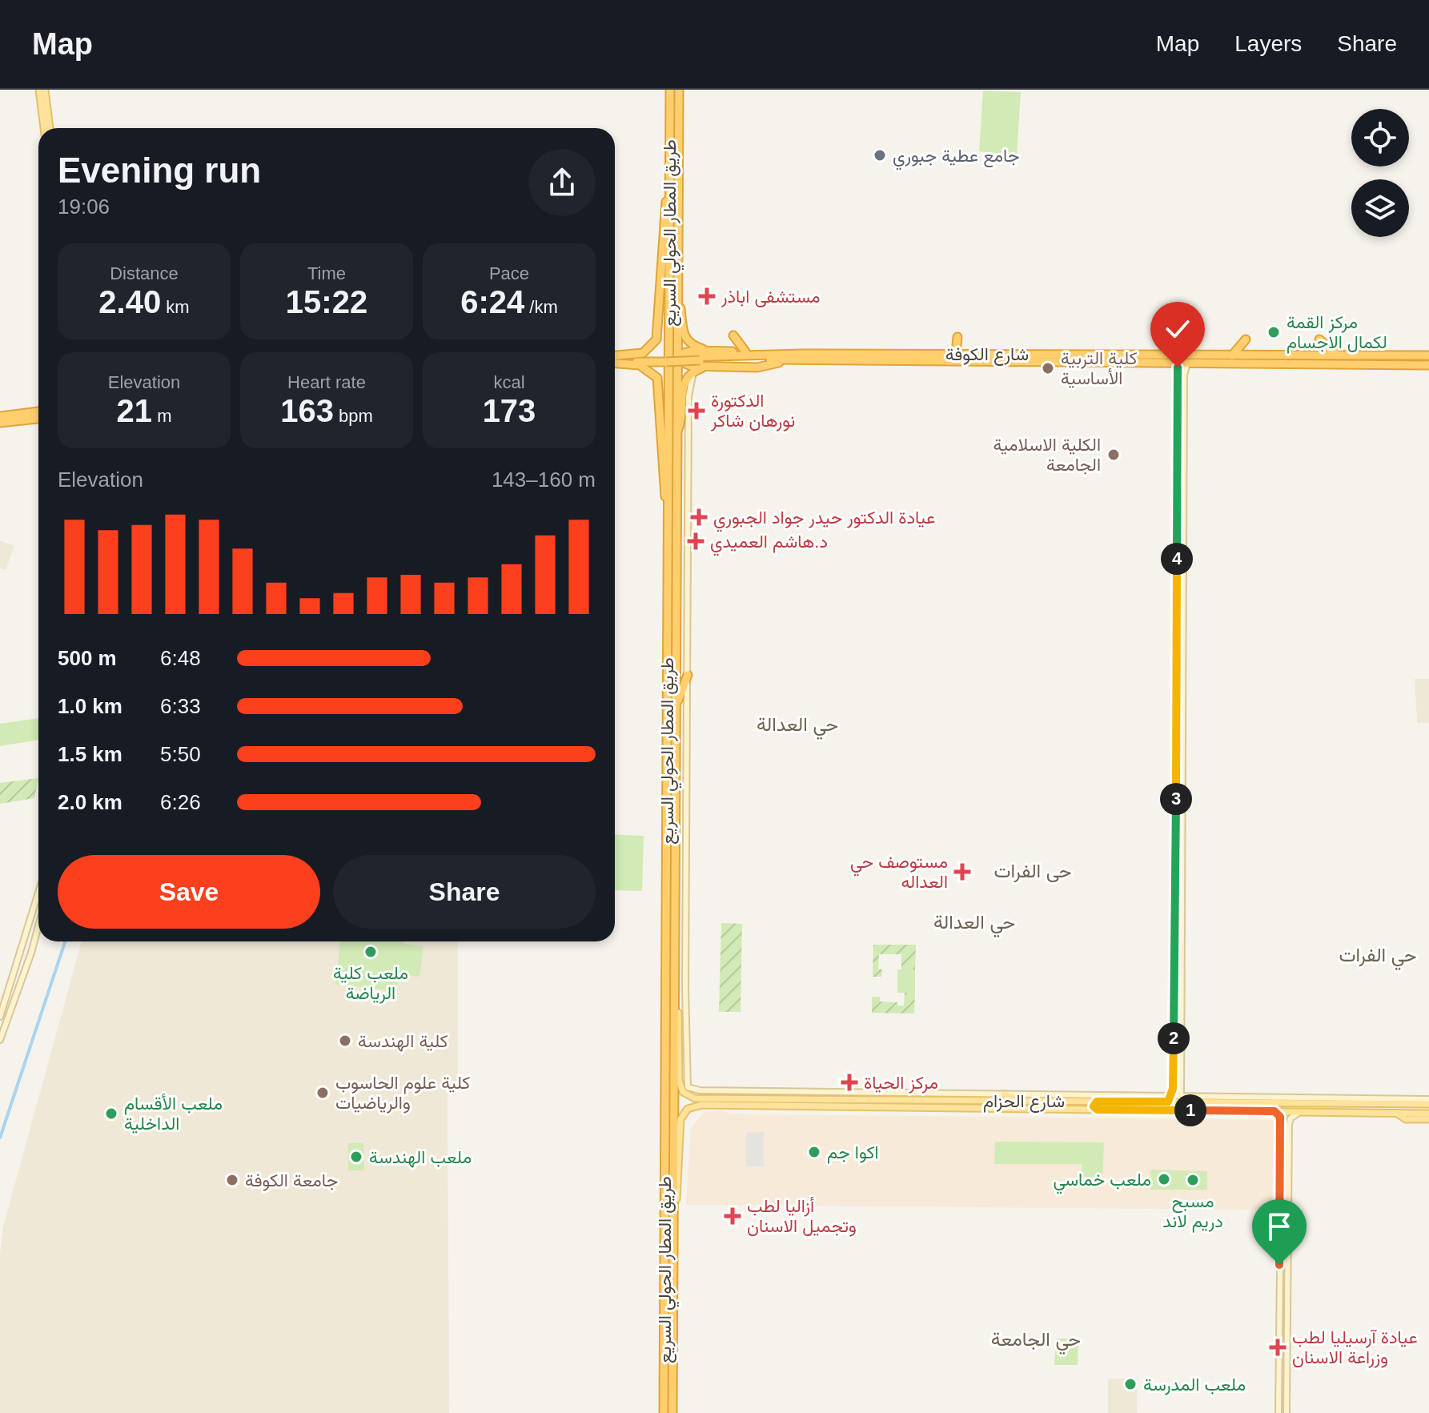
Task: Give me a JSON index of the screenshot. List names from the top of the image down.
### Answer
{
  "streets": {
    "highway": ["طريق المطار الحولي السريع", "شارع الكوفة"],
    "main road": ["شارع الحزام"]
  },
  "crossings": [
    ["طريق المطار الحولي السريع", "شارع الحزام"]
  ],
  "districts": [
    "حي العدالة",
    "حی الفرات",
    "حي العدالة",
    "حي الفرات",
    "حي الجامعة"
  ],
  "places": {
    "other": [
      "جامع عطية جبوري",
      "مركز القمة لكمال الاجسام",
      "كلية التربية الأساسية",
      "الكلية الاسلامية الجامعة",
      "ملعب كلية الرياضة",
      "كلية الهندسة",
      "كلية علوم الحاسوب والرياضيات",
      "ملعب الأقسام الداخلية",
      "اكوا جم",
      "ملعب الهندسة",
      "ملعب خماسي",
      "جامعة الكوفة",
      "مسبح دريم لاند",
      "ملعب المدرسة"
    ],
    "health": [
      "مستشفى اباذر",
      "الدكتورة نورهان شاكر",
      "عيادة الدكتور حيدر جواد الجبوري",
      "د.هاشم العميدي",
      "مستوصف حي العداله",
      "مركز الحياة",
      "أزاليا لطب وتجميل الاسنان",
      "عيادة آرسيليا لطب وزراعة الاسنان"
    ]
  },
  "page": {
    "header": "Map",
    "nav": ["Map", "Layers", "Share"],
    "heading": ["Evening run", "19:06"],
    "stats": [
      ["Distance", "2.40 km"],
      ["Time", "15:22"],
      ["Pace", "6:24 /km"],
      ["Elevation", "21 m"],
      ["Heart rate", "163 bpm"],
      ["kcal", "173"]
    ],
    "chart": ["Elevation", "143–160 m"],
    "pins": [
      "4",
      "3",
      "2",
      "1"
    ],
    "list": [
      {
        "name": "500 m",
        "note": "6:48"
      },
      {
        "name": "1.0 km",
        "note": "6:33"
      },
      {
        "name": "1.5 km",
        "note": "5:50"
      },
      {
        "name": "2.0 km",
        "note": "6:26"
      }
    ],
    "buttons": ["Save", "Share"]
  }
}
